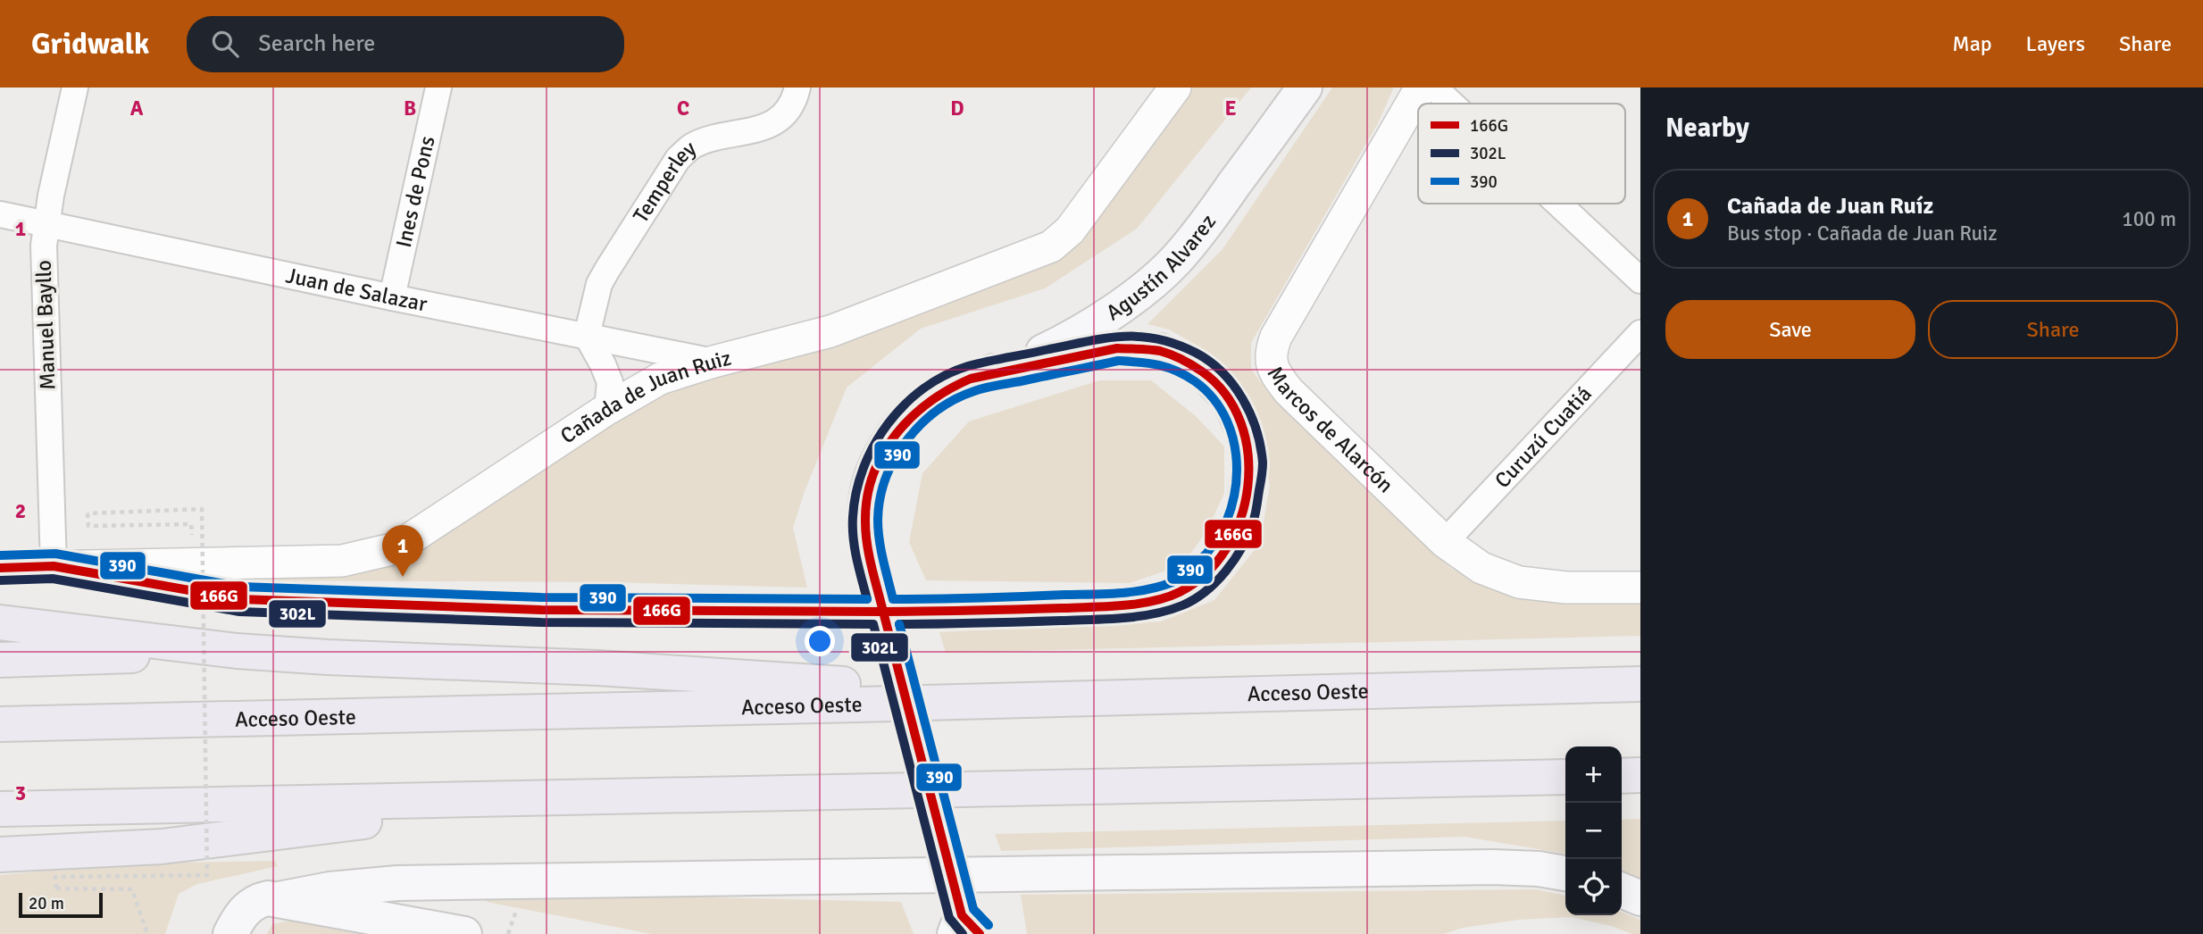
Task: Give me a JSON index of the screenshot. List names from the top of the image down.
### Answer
{
  "streets": {
    "highway": ["Acceso Oeste"],
    "main road": ["Agustín Alvarez"],
    "street": [
      "Temperley",
      "Ines de Pons",
      "Juan de Salazar",
      "Manuel Bayllo",
      "Cañada de Juan Ruiz",
      "Marcos de Alarcón",
      "Curuzú Cuatiá"
    ]
  },
  "crossings": [
    ["Temperley", "Juan de Salazar"],
    ["Ines de Pons", "Juan de Salazar"],
    ["Juan de Salazar", "Manuel Bayllo"],
    ["Juan de Salazar", "Cañada de Juan Ruiz"],
    ["Manuel Bayllo", "Cañada de Juan Ruiz"],
    ["Marcos de Alarcón", "Curuzú Cuatiá"]
  ],
  "lines": ["transit line 302L", "transit line 166G", "transit line 390"],
  "legend": ["166G", "302L", "390"],
  "scale_bar": "20 m",
  "page": {
    "header": "Gridwalk",
    "search": "Search here",
    "nav": ["Map", "Layers", "Share"],
    "heading": "Nearby",
    "list": [
      {
        "mark": "1",
        "name": "Cañada de Juan Ruíz",
        "note": "Bus stop · Cañada de Juan Ruiz",
        "value": "100 m"
      }
    ],
    "buttons": ["Save", "Share"],
    "pins": "1",
    "map_buttons": ["+", "−"],
    "scale": "20 m"
  },
  "grid": {
    "columns": [
      "A",
      "B",
      "C",
      "D",
      "E"
    ],
    "rows": ["1", "2", "3"]
  }
}
